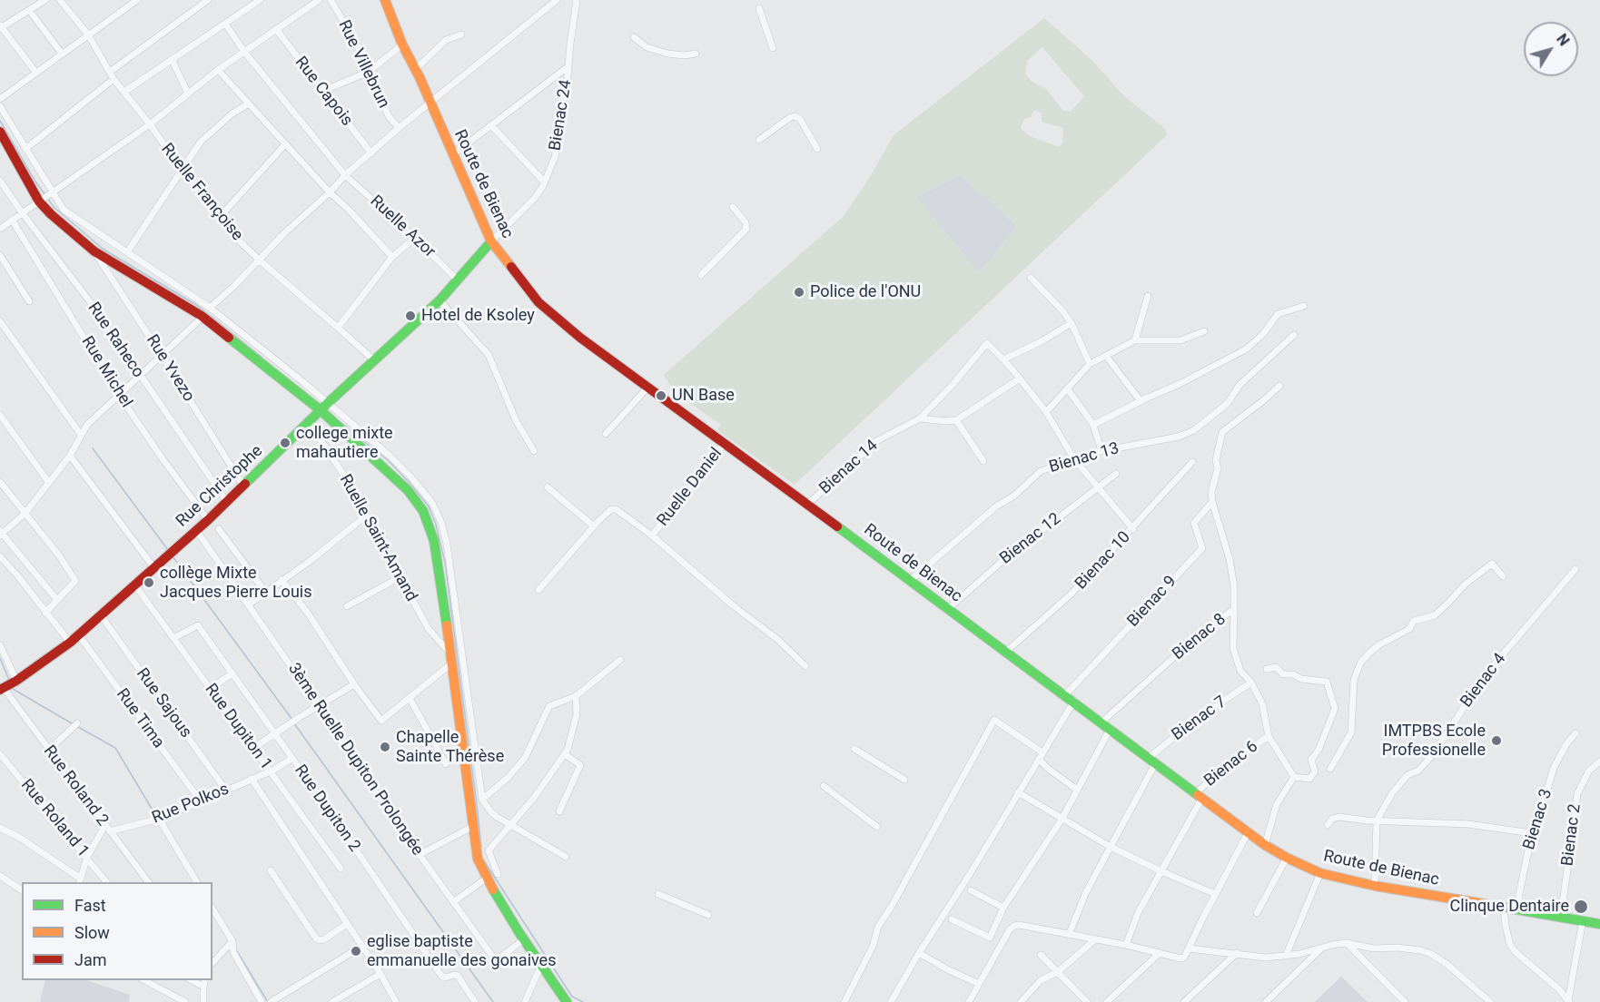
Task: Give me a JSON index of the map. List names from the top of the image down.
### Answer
{
  "streets": {
    "street": [
      "Rue Villebrun",
      "Rue Capois",
      "Bienac 24",
      "Route de Bienac",
      "Ruelle Françoise",
      "Ruelle Azor",
      "Rue Raheco",
      "Rue Yvezo",
      "Rue Michel",
      "Bienac 13",
      "Bienac 14",
      "Rue Christophe",
      "Ruelle Daniel",
      "Ruelle Saint-Amand",
      "Bienac 12",
      "Bienac 10",
      "Bienac 9",
      "Bienac 8",
      "Bienac 4",
      "Rue Sajous",
      "Rue Tima",
      "Bienac 7",
      "Rue Dupiton 1",
      "3ème Ruelle Dupiton Prolongée",
      "Bienac 6",
      "Rue Roland 2",
      "Rue Polkos",
      "Rue Dupiton 2",
      "Rue Roland 1",
      "Bienac 3",
      "Bienac 2"
    ]
  },
  "crossings": [
    ["Bienac 24", "Route de Bienac"],
    ["Bienac 24", "Rue Christophe"],
    ["Route de Bienac", "Bienac 13"],
    ["Route de Bienac", "Bienac 14"],
    ["Route de Bienac", "Rue Christophe"],
    ["Route de Bienac", "Ruelle Daniel"],
    ["Route de Bienac", "Bienac 12"],
    ["Route de Bienac", "Bienac 10"],
    ["Route de Bienac", "Bienac 9"],
    ["Route de Bienac", "Bienac 8"],
    ["Route de Bienac", "Bienac 4"],
    ["Route de Bienac", "Bienac 7"],
    ["Route de Bienac", "Bienac 6"],
    ["Route de Bienac", "Bienac 3"],
    ["Route de Bienac", "Bienac 2"],
    ["Ruelle Françoise", "Rue Christophe"],
    ["Ruelle Azor", "Rue Christophe"],
    ["Rue Raheco", "Rue Christophe"],
    ["Rue Yvezo", "Rue Christophe"],
    ["Rue Michel", "Rue Christophe"],
    ["Rue Christophe", "Ruelle Saint-Amand"],
    ["Rue Christophe", "Rue Sajous"],
    ["Rue Christophe", "Rue Tima"],
    ["Rue Christophe", "Rue Dupiton 1"],
    ["Rue Christophe", "3ème Ruelle Dupiton Prolongée"],
    ["Rue Christophe", "Rue Roland 2"],
    ["Bienac 9", "Bienac 8"],
    ["Rue Sajous", "Rue Polkos"],
    ["Rue Tima", "Rue Polkos"],
    ["Rue Dupiton 1", "Rue Polkos"],
    ["Rue Dupiton 1", "Rue Dupiton 2"],
    ["Rue Roland 2", "Rue Polkos"],
    ["Rue Polkos", "Rue Dupiton 2"]
  ],
  "places": [
    "Police de l'ONU",
    "Hotel de Ksoley",
    "UN Base",
    "college mixte mahautiere",
    "collège Mixte Jacques Pierre Louis",
    "IMTPBS Ecole Professionelle",
    "Chapelle Sainte Thérèse",
    "Clinque Dentaire",
    "eglise baptiste emmanuelle des gonaives"
  ],
  "legend": ["Fast", "Slow", "Jam"],
  "north": "top right"
}
